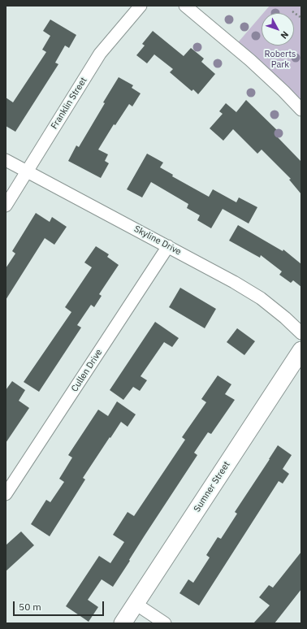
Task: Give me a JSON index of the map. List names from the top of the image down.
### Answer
{
  "streets": {
    "street": [
      "Franklin Street",
      "Skyline Drive",
      "Cullen Drive",
      "Sumner Street"
    ]
  },
  "crossings": [
    ["Franklin Street", "Skyline Drive"],
    ["Skyline Drive", "Cullen Drive"]
  ],
  "parks": ["Roberts Park"],
  "scale_bar": "50 m",
  "north": "bottom right"
}
